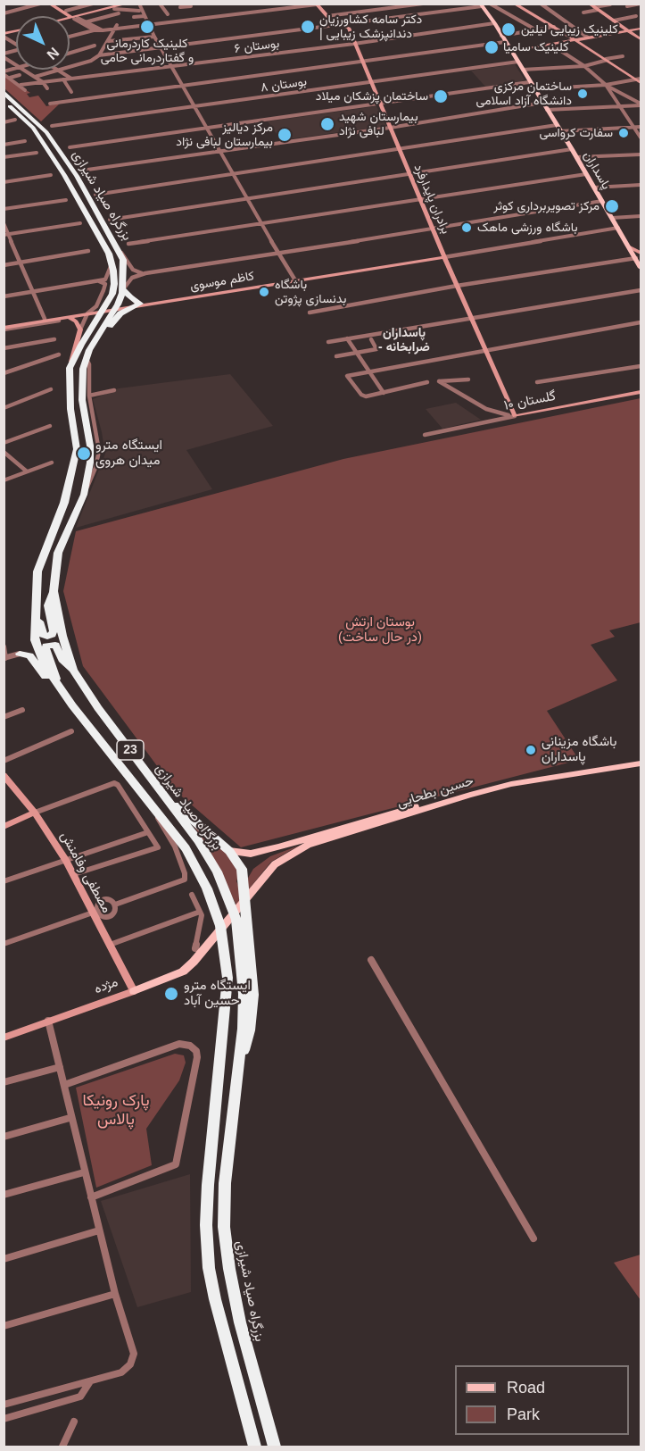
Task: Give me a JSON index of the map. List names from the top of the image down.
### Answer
{
  "streets": {
    "highway": ["بزرگراه صیاد شیرازی", "23"],
    "main road": [
      "پاسداران",
      "برادران پایدارفرد",
      "کاظم موسوی",
      "گلستان ۱۰",
      "حسین بطحایی",
      "مصطفی وفامنش",
      "مژده"
    ],
    "street": ["بوستان ۶", "بوستان ۸"]
  },
  "crossings": [
    ["بوستان ۶", "پاسداران"],
    ["بوستان ۶", "برادران پایدارفرد"],
    ["بوستان ۸", "پاسداران"],
    ["بوستان ۸", "برادران پایدارفرد"],
    ["برادران پایدارفرد", "کاظم موسوی"],
    ["برادران پایدارفرد", "گلستان ۱۰"],
    ["حسین بطحایی", "مژده"],
    ["مصطفی وفامنش", "مژده"]
  ],
  "districts": ["پاسداران - ضرابخانه"],
  "parks": ["بوستان ارتش (در حال ساخت)", "پارک رونیکا پالاس"],
  "places": [
    "کلینیک کاردرمانی و گفتاردرمانی حامی",
    "دکتر سامه کشاورزیان | دندانپزشک زیبایی",
    "کلینیک زیبایی لیلین",
    "کلینیک سامیا",
    "ساختمان مرکزی دانشگاه آزاد اسلامی",
    "ساختمان پزشکان میلاد",
    "بیمارستان شهید لبافی نژاد",
    "سفارت کرواسی",
    "مرکز دیالیز بیمارستان لبافی نژاد",
    "مرکز تصویربرداری کوثر",
    "باشگاه ورزشی ماهک",
    "باشگاه بدنسازی پژوتن",
    "ایستگاه مترو میدان هروی",
    "باشگاه مزینانی پاسداران",
    "ایستگاه مترو حسین آباد"
  ],
  "legend": ["Road", "Park"],
  "north": "bottom right"
}
